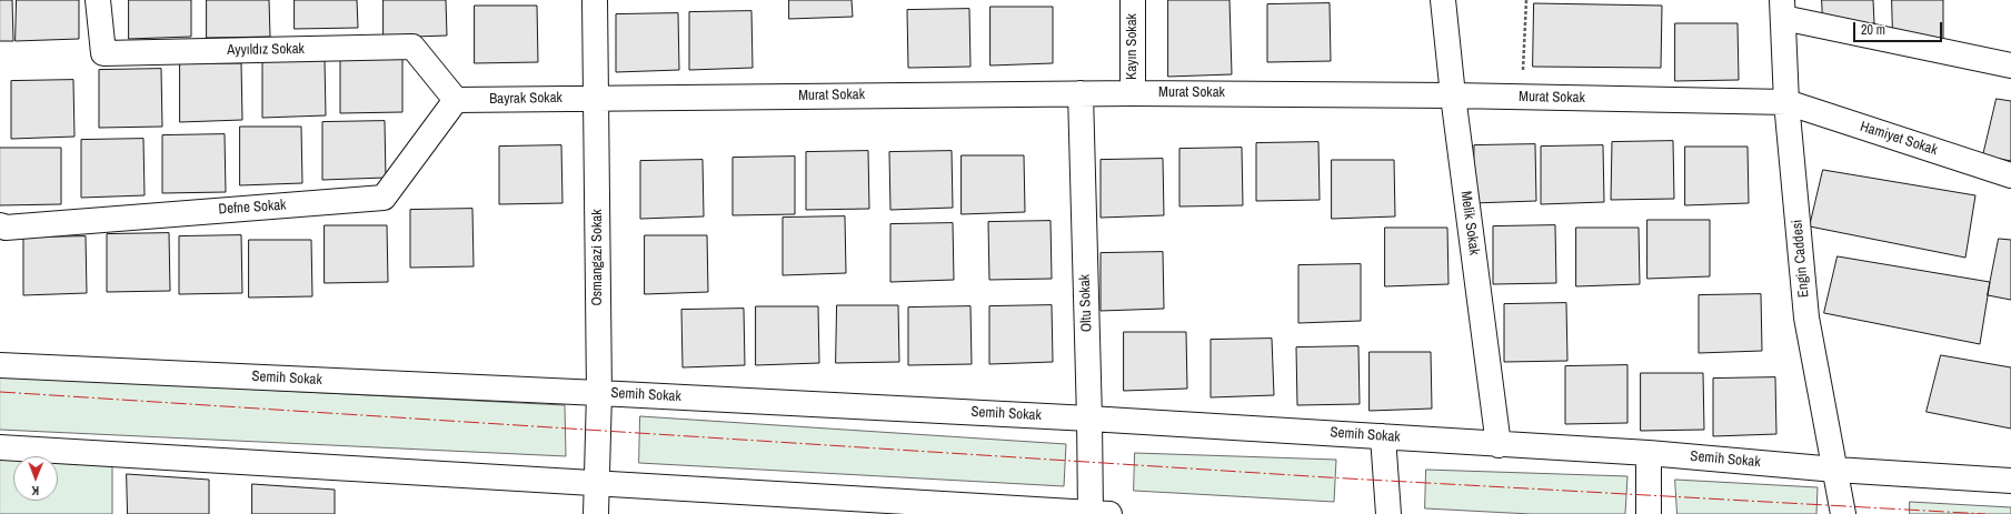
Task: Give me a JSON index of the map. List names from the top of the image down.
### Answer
{
  "streets": {
    "street": [
      "Kayın Sokak",
      "Ayyıldız Sokak",
      "Murat Sokak",
      "Bayrak Sokak",
      "Hamiyet Sokak",
      "Defne Sokak",
      "Melik Sokak",
      "Osmangazi Sokak",
      "Engin Caddesi",
      "Oltu Sokak",
      "Semih Sokak"
    ]
  },
  "crossings": [
    ["Kayın Sokak", "Murat Sokak"],
    ["Ayyıldız Sokak", "Bayrak Sokak"],
    ["Ayyıldız Sokak", "Defne Sokak"],
    ["Murat Sokak", "Bayrak Sokak"],
    ["Murat Sokak", "Hamiyet Sokak"],
    ["Murat Sokak", "Melik Sokak"],
    ["Murat Sokak", "Osmangazi Sokak"],
    ["Murat Sokak", "Engin Caddesi"],
    ["Murat Sokak", "Oltu Sokak"],
    ["Bayrak Sokak", "Defne Sokak"],
    ["Bayrak Sokak", "Osmangazi Sokak"],
    ["Hamiyet Sokak", "Engin Caddesi"],
    ["Melik Sokak", "Semih Sokak"],
    ["Osmangazi Sokak", "Semih Sokak"],
    ["Engin Caddesi", "Semih Sokak"],
    ["Oltu Sokak", "Semih Sokak"]
  ],
  "scale_bar": "20 m",
  "north": "bottom"
}
